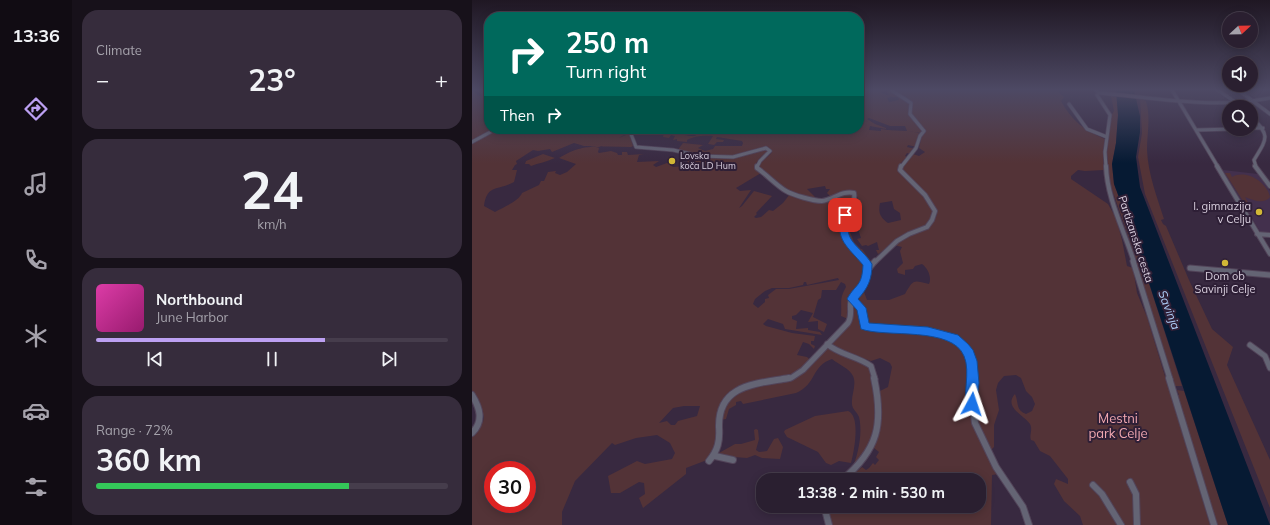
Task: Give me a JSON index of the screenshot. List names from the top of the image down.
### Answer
{
  "streets": {
    "street": ["Partizanska cesta"]
  },
  "water": ["Savinja"],
  "parks": ["Mestni park Celje"],
  "places": ["Lovska koča LD Hum", "I. gimnazija v Celju", "Dom ob Savinji Celje"],
  "north": "right",
  "page": {
    "tabs": "13:36",
    "tile": [
      "Climate",
      ["24", "km/h"],
      ["Range · 72%", "360 km"]
    ],
    "turn": ["250 m", "Turn right"],
    "heat": ["−", "23°", "+"],
    "then": "Then",
    "song": ["Northbound", "June Harbor"],
    "limit": "30",
    "trip": "13:38 · 2 min · 530 m"
  }
}
